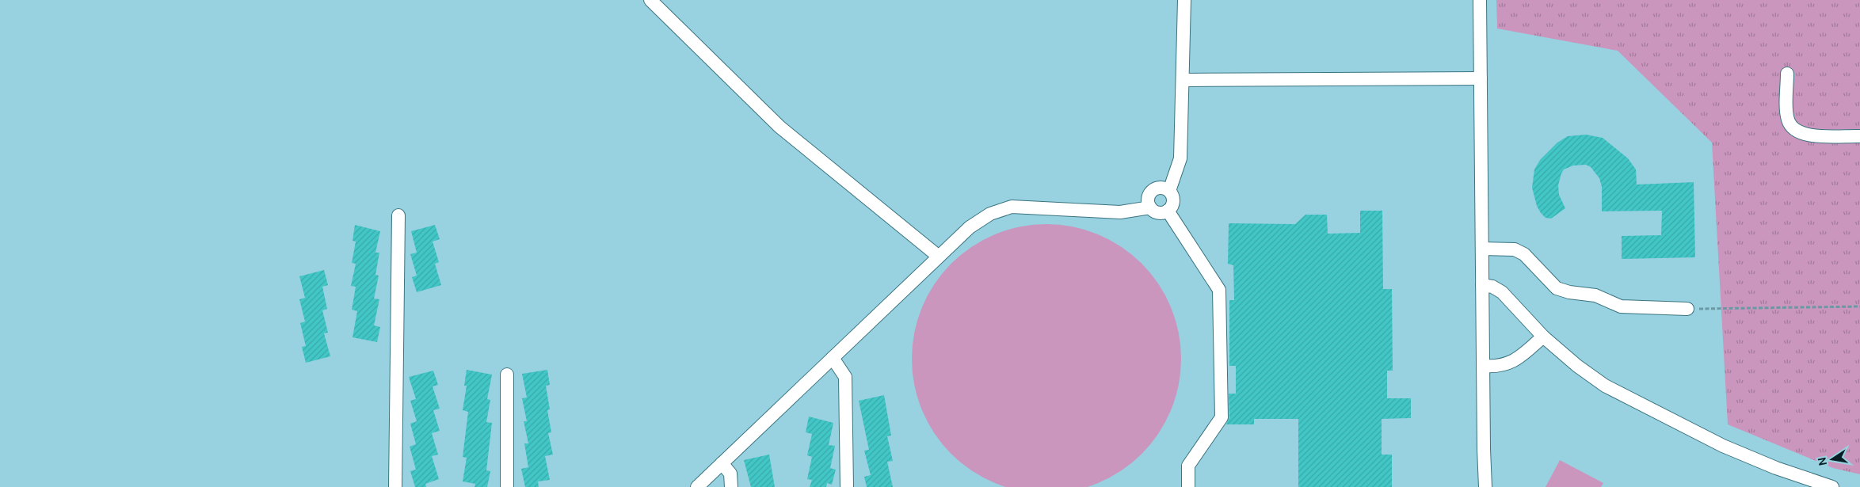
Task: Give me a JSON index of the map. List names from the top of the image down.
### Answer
{
  "north": "left"
}
